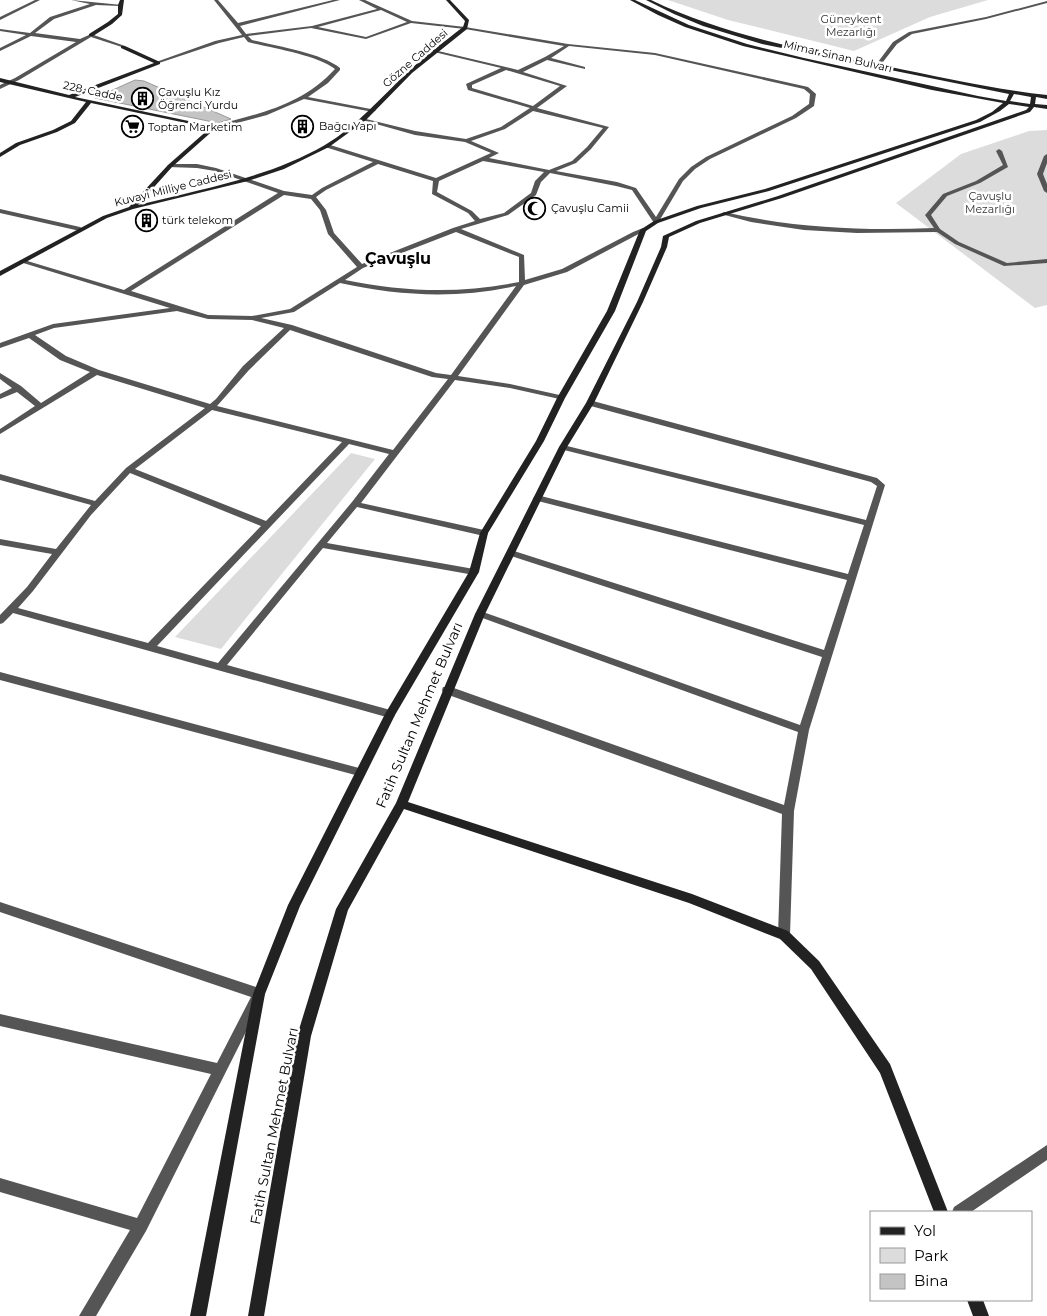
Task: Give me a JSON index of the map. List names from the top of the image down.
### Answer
{
  "streets": {
    "main road": [
      "Mimar Sinan Bulvarı",
      "Gözne Caddesi",
      "228. Cadde",
      "Kuvayi Milliye Caddesi",
      "Fatih Sultan Mehmet Bulvarı"
    ]
  },
  "crossings": [
    ["Mimar Sinan Bulvarı", "Fatih Sultan Mehmet Bulvarı"],
    ["Gözne Caddesi", "Kuvayi Milliye Caddesi"]
  ],
  "districts": ["Çavuşlu"],
  "parks": ["Güneykent Mezarlığı", "Çavuşlu Mezarlığı"],
  "places": {
    "building": ["Çavuşlu Kız Öğrenci Yurdu", "Bağcı Yapı", "türk telekom"],
    "supermarket": ["Toptan Marketim"],
    "mosque": ["Çavuşlu Camii"]
  },
  "legend": ["Yol", "Park", "Bina"]
}
